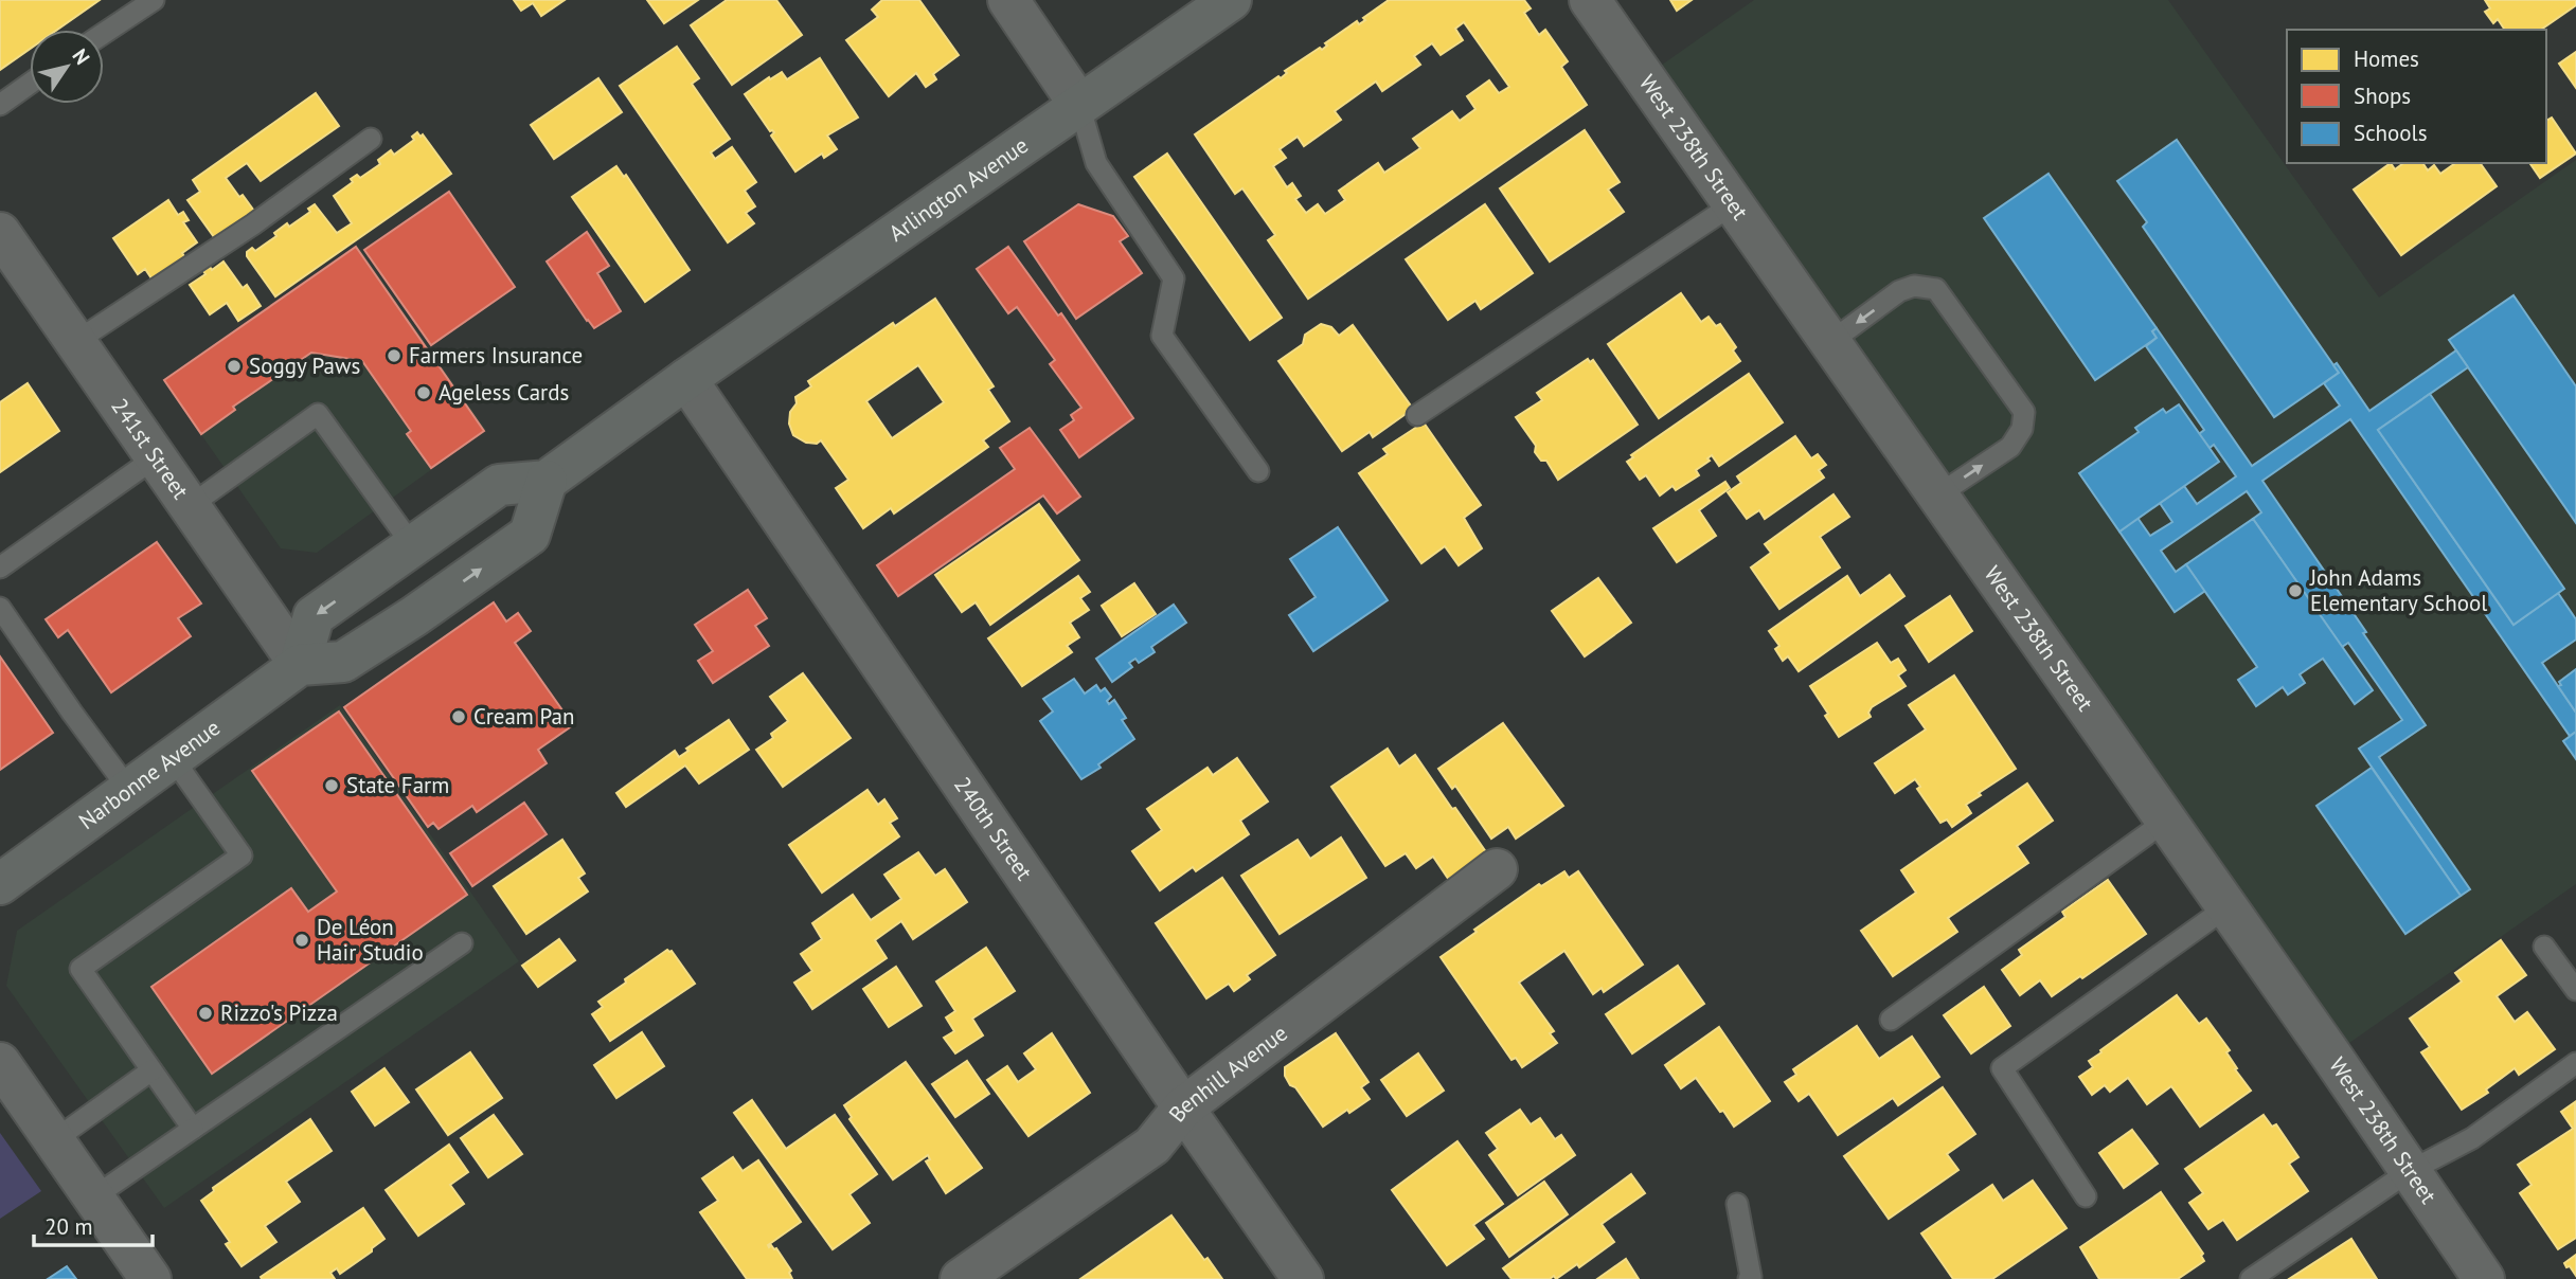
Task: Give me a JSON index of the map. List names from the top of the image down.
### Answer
{
  "streets": {
    "main road": ["Arlington Avenue", "Narbonne Avenue"],
    "street": [
      "West 238th Street",
      "241st Street",
      "240th Street",
      "Benhill Avenue"
    ]
  },
  "crossings": [
    ["Arlington Avenue", "240th Street"],
    ["241st Street", "Narbonne Avenue"],
    ["240th Street", "Benhill Avenue"]
  ],
  "places": [
    "Farmers Insurance",
    "Soggy Paws",
    "Ageless Cards",
    "John Adams Elementary School",
    "Cream Pan",
    "State Farm",
    "De Léon Hair Studio",
    "Rizzo's Pizza"
  ],
  "legend": ["Homes", "Shops", "Schools"],
  "scale_bar": "20 m",
  "north": "top right"
}
